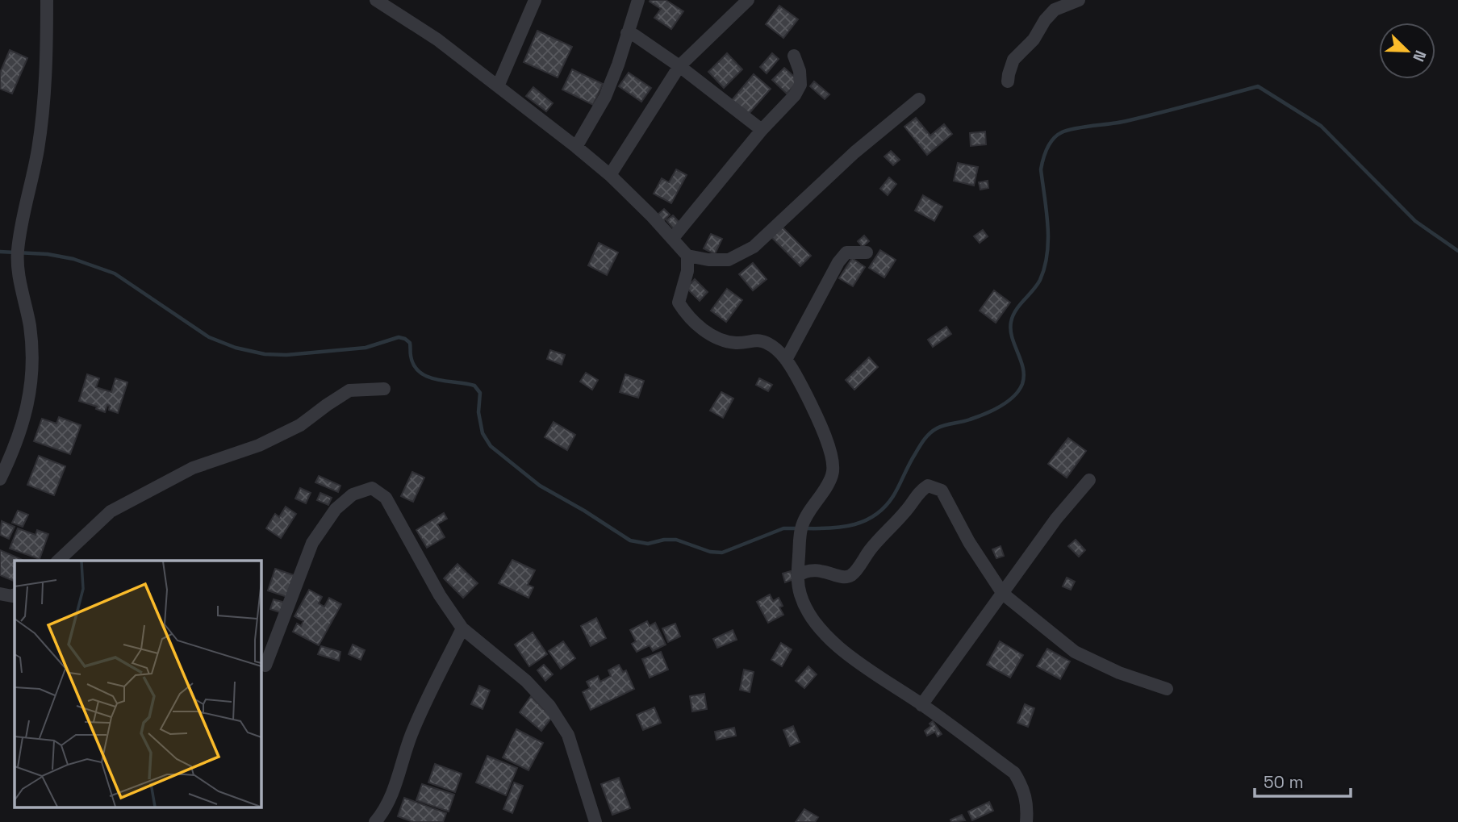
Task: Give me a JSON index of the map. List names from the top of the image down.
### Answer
{
  "scale_bar": "50 m",
  "north": "bottom right"
}
